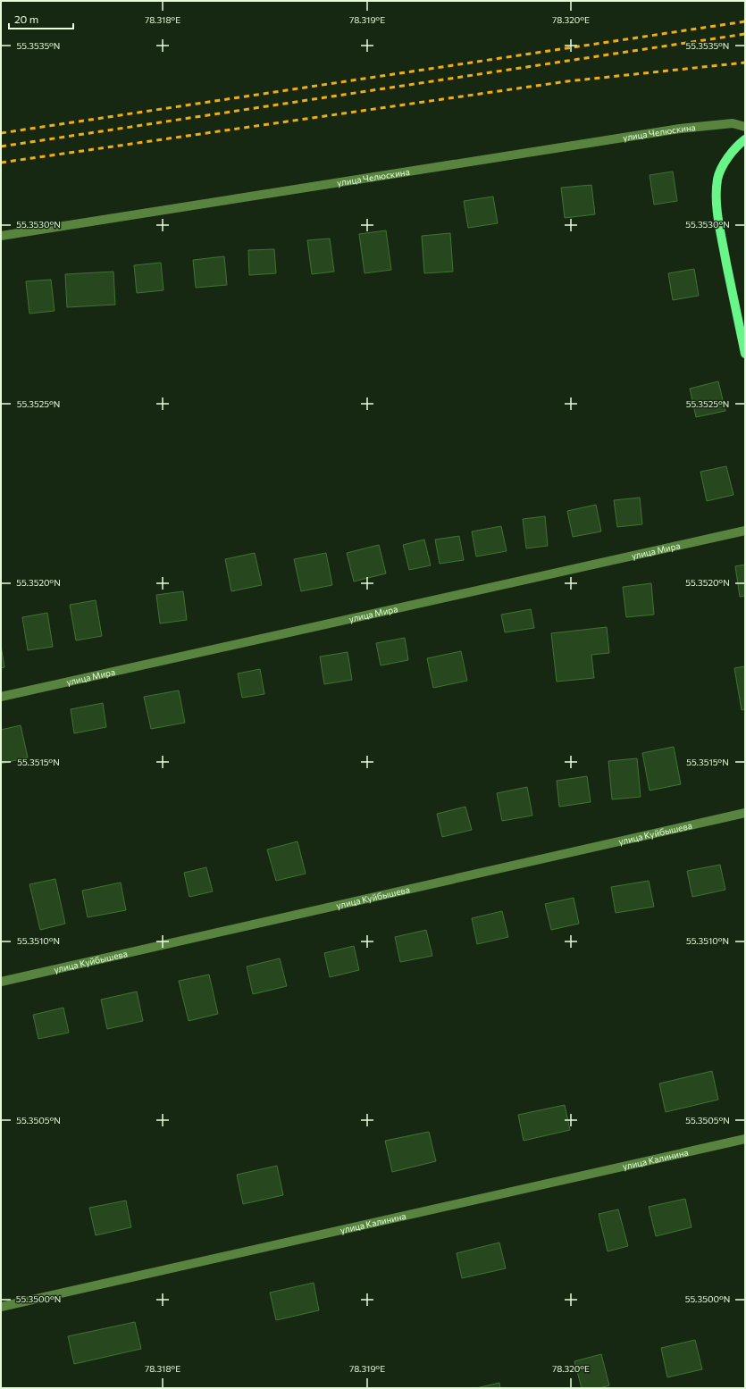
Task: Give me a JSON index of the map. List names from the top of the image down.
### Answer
{
  "streets": {
    "street": [
      "улица Челюскина",
      "улица Мира",
      "улица Куйбышева",
      "улица Калинина"
    ]
  },
  "scale_bar": "20 m",
  "coordinates": [
    "78.318°E",
    "78.319°E",
    "78.320°E",
    "55.3535°N",
    "55.3530°N",
    "55.3525°N",
    "55.3520°N",
    "55.3515°N",
    "55.3510°N",
    "55.3505°N",
    "55.3500°N"
  ]
}
